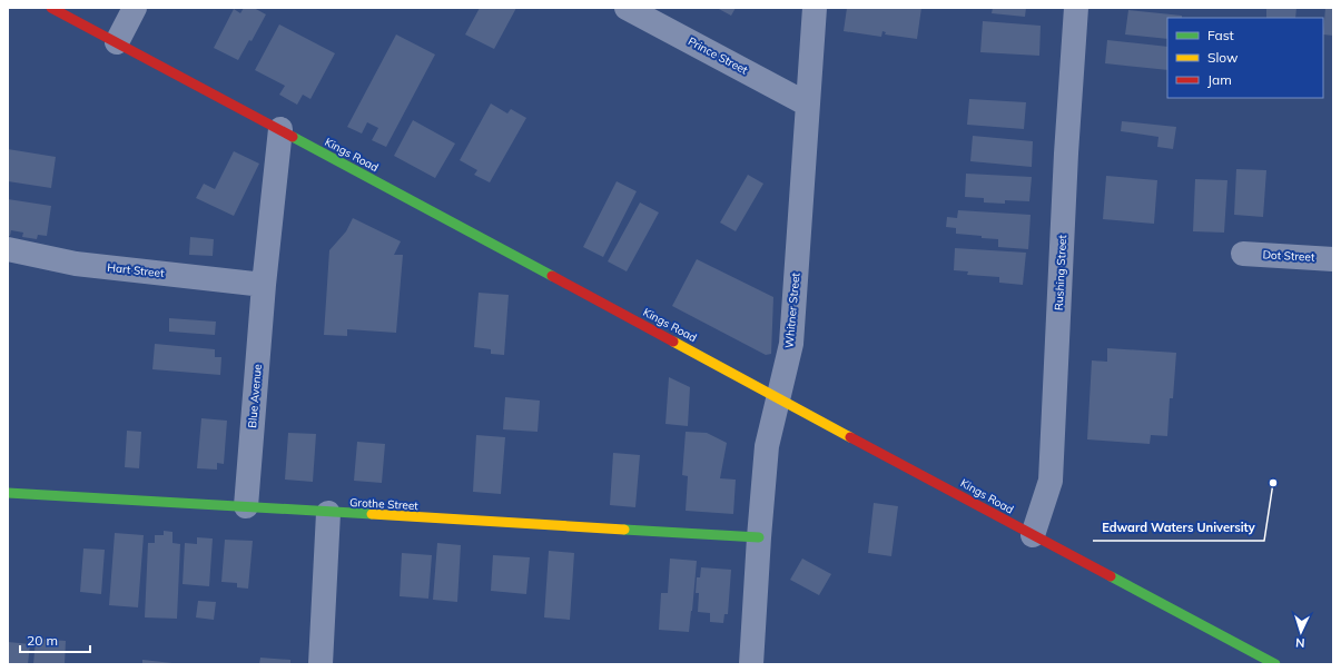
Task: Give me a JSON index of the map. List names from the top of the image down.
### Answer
{
  "streets": {
    "main road": ["Kings Road", "Grothe Street"],
    "street": [
      "Prince Street",
      "Dot Street",
      "Hart Street",
      "Rushing Street",
      "Whitner Street",
      "Blue Avenue"
    ]
  },
  "crossings": [
    ["Prince Street", "Whitner Street"],
    ["Kings Road", "Rushing Street"],
    ["Kings Road", "Whitner Street"],
    ["Kings Road", "Blue Avenue"],
    ["Hart Street", "Blue Avenue"],
    ["Whitner Street", "Grothe Street"],
    ["Blue Avenue", "Grothe Street"]
  ],
  "places": ["Edward Waters University"],
  "legend": ["Fast", "Slow", "Jam"],
  "scale_bar": "20 m",
  "north": "bottom"
}
